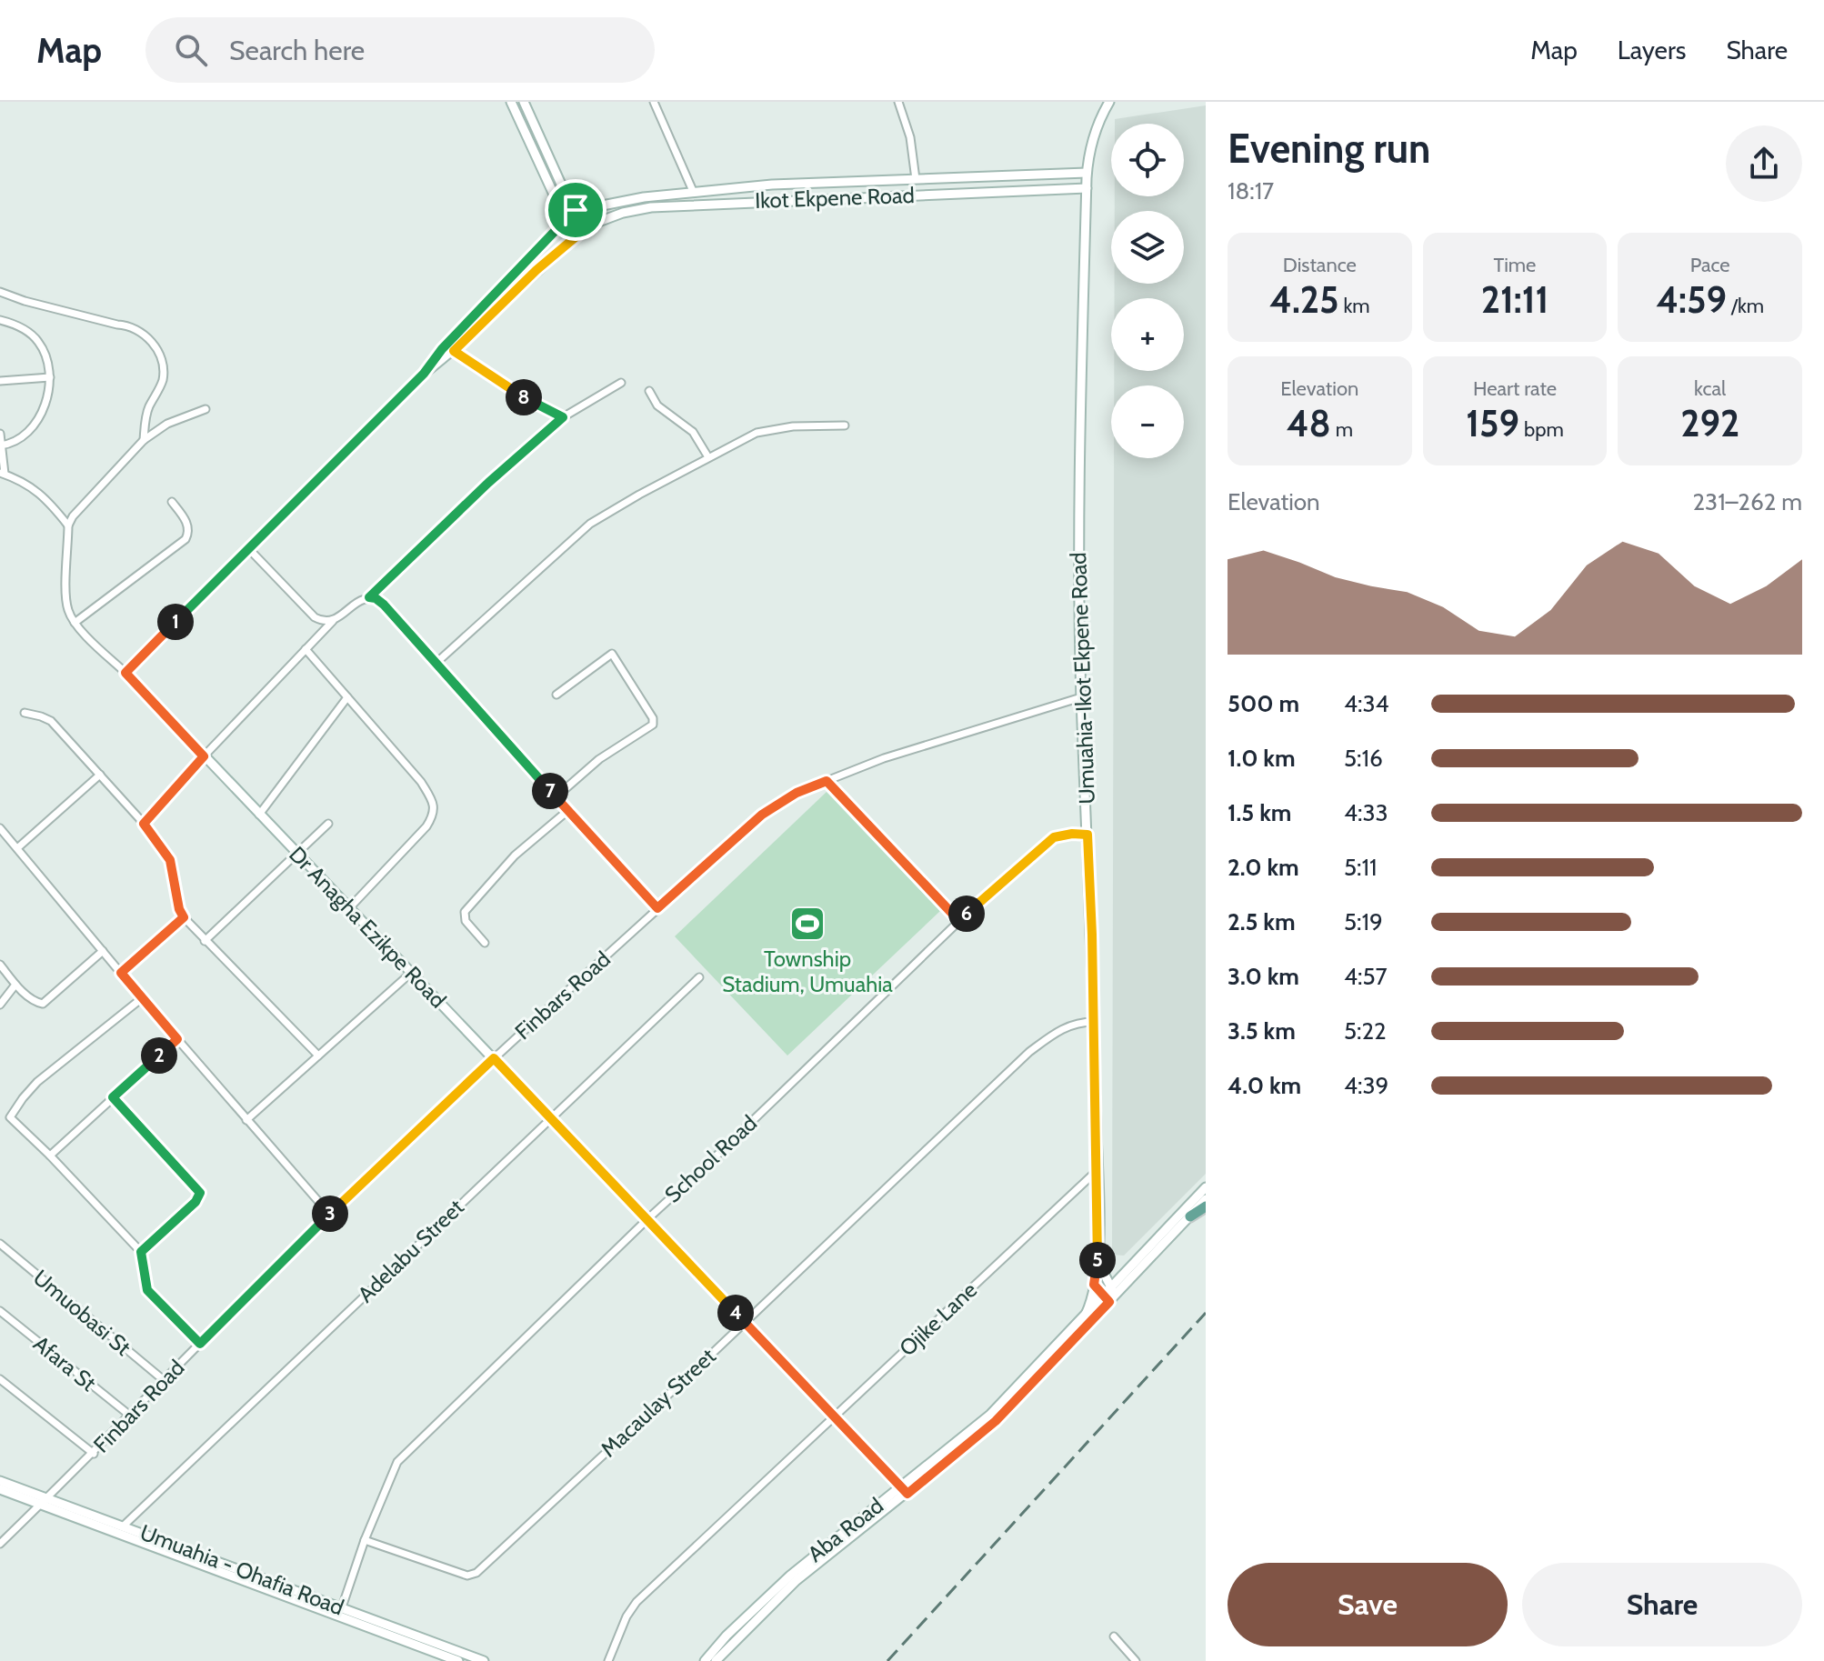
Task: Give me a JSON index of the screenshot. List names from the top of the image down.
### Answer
{
  "streets": {
    "main road": [
      "Ikot Ekpene Road",
      "Umuahia-Ikot Ekpene Road",
      "Dr Anagha Ezikpe Road",
      "Aba Road",
      "Umuahia - Ohafia Road"
    ],
    "street": [
      "Finbars Road",
      "School Road",
      "Adelabu Street",
      "Umuobasi St",
      "Ojike Lane",
      "Afara St",
      "Macaulay Street"
    ]
  },
  "crossings": [
    ["Ikot Ekpene Road", "Umuahia-Ikot Ekpene Road"],
    ["Umuahia-Ikot Ekpene Road", "Finbars Road"],
    ["Umuahia-Ikot Ekpene Road", "School Road"],
    ["Umuahia-Ikot Ekpene Road", "Ojike Lane"],
    ["Umuahia-Ikot Ekpene Road", "Macaulay Street"],
    ["Dr Anagha Ezikpe Road", "Finbars Road"],
    ["Dr Anagha Ezikpe Road", "School Road"],
    ["Dr Anagha Ezikpe Road", "Adelabu Street"],
    ["Dr Anagha Ezikpe Road", "Ojike Lane"],
    ["Dr Anagha Ezikpe Road", "Macaulay Street"],
    ["Dr Anagha Ezikpe Road", "Aba Road"],
    ["Finbars Road", "Umuobasi St"],
    ["Finbars Road", "Afara St"],
    ["Finbars Road", "Umuahia - Ohafia Road"],
    ["School Road", "Macaulay Street"],
    ["School Road", "Umuahia - Ohafia Road"],
    ["Adelabu Street", "Umuahia - Ohafia Road"]
  ],
  "places": {
    "sports": ["Township Stadium, Umuahia"]
  },
  "page": {
    "header": "Map",
    "search": "Search here",
    "nav": ["Map", "Layers", "Share"],
    "heading": ["Evening run", "18:17"],
    "map_buttons": ["+", "−"],
    "stats": [
      ["Distance", "4.25 km"],
      ["Time", "21:11"],
      ["Pace", "4:59 /km"],
      ["Elevation", "48 m"],
      ["Heart rate", "159 bpm"],
      ["kcal", "292"]
    ],
    "pins": [
      "8",
      "1",
      "7",
      "6",
      "2",
      "3",
      "5",
      "4"
    ],
    "chart": ["Elevation", "231–262 m"],
    "list": [
      {
        "name": "500 m",
        "note": "4:34"
      },
      {
        "name": "1.0 km",
        "note": "5:16"
      },
      {
        "name": "1.5 km",
        "note": "4:33"
      },
      {
        "name": "2.0 km",
        "note": "5:11"
      },
      {
        "name": "2.5 km",
        "note": "5:19"
      },
      {
        "name": "3.0 km",
        "note": "4:57"
      },
      {
        "name": "3.5 km",
        "note": "5:22"
      },
      {
        "name": "4.0 km",
        "note": "4:39"
      }
    ],
    "buttons": ["Save", "Share"]
  }
}
